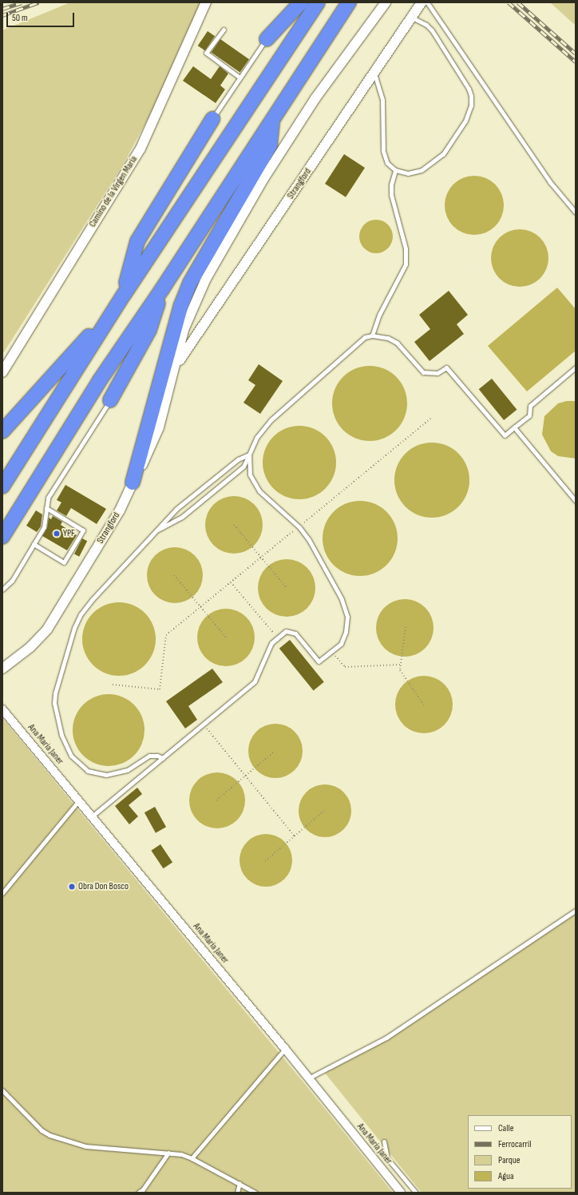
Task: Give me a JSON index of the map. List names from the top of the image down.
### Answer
{
  "streets": {
    "street": ["Strangford", "Camino de la Virgen María", "Ana María Janer"]
  },
  "places": ["YPF", "Obra Don Bosco"],
  "legend": [
    "Calle",
    "Ferrocarril",
    "Parque",
    "Agua"
  ],
  "scale_bar": "50 m"
}
